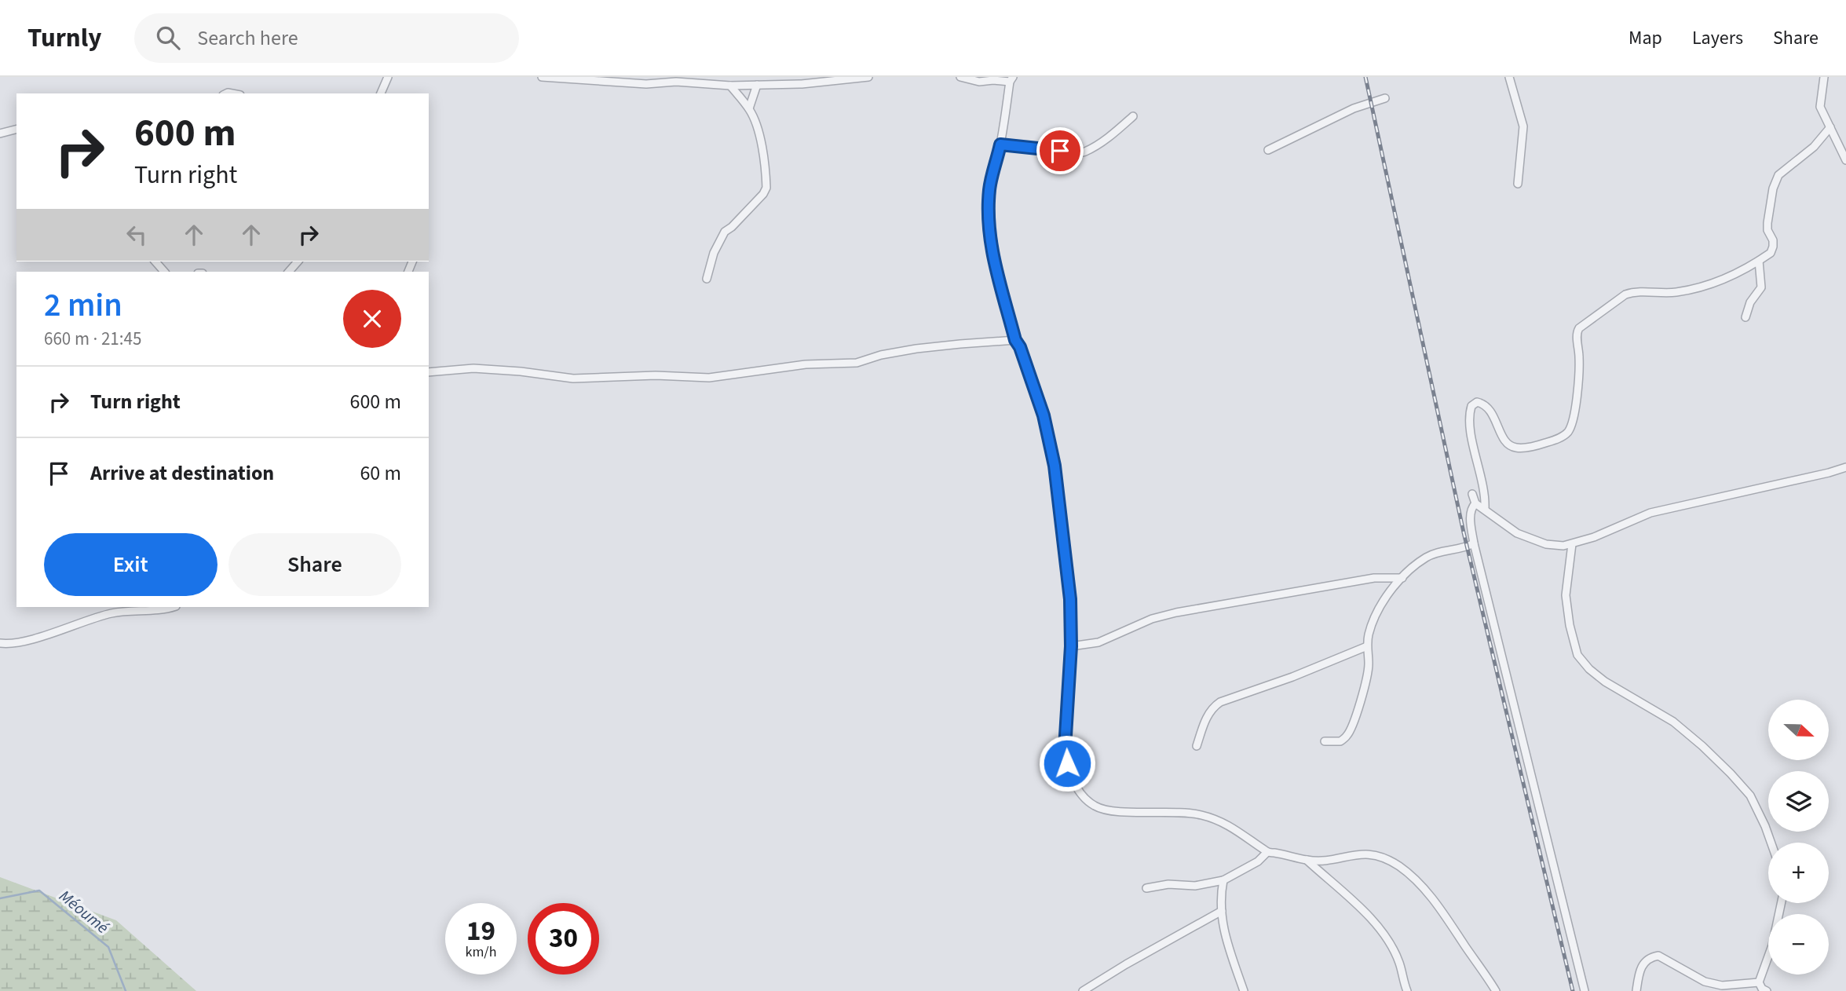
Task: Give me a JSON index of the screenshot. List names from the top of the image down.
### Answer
{
  "water": ["Méoumé"],
  "north": "right",
  "page": {
    "header": "Turnly",
    "search": "Search here",
    "nav": ["Map", "Layers", "Share"],
    "turn": ["600 m", "Turn right"],
    "heading": ["2 min", "660 m · 21:45"],
    "list": [
      {
        "name": "Turn right",
        "value": "600 m"
      },
      {
        "name": "Arrive at destination",
        "value": "60 m"
      }
    ],
    "buttons": ["Exit", "Share"],
    "map_buttons": ["+", "−"],
    "speed": "19 km/h",
    "limit": "30"
  }
}
